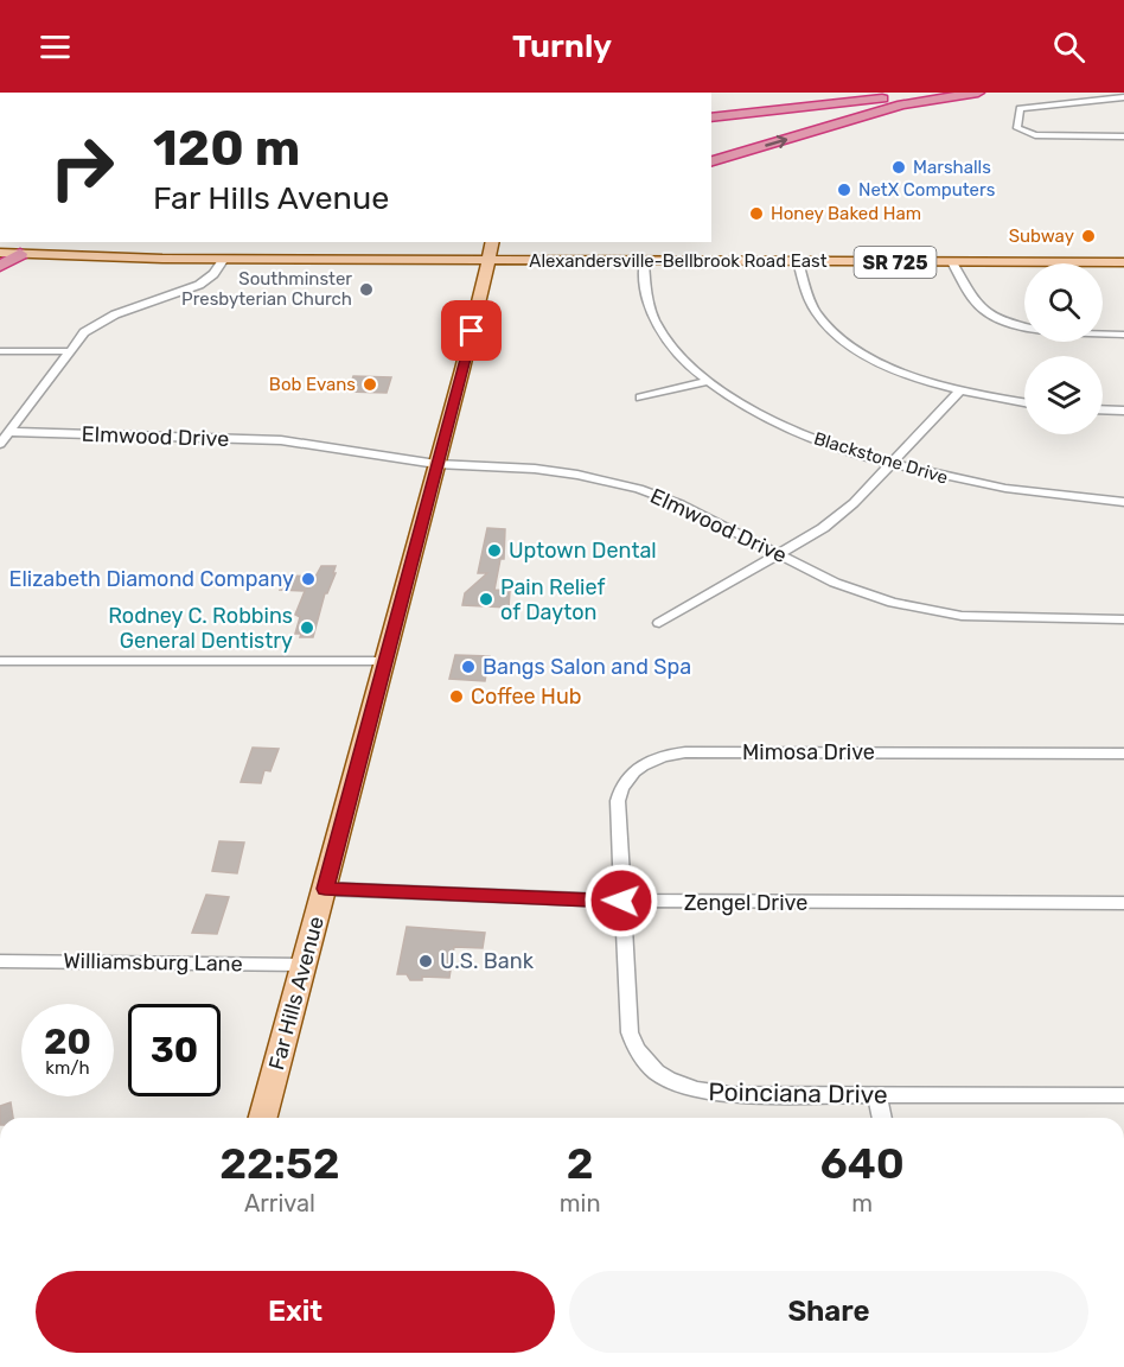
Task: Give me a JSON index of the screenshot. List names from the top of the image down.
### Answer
{
  "streets": {
    "main road": ["Alexandersville-Bellbrook Road East", "SR 725", "Far Hills Avenue"],
    "street": [
      "Elmwood Drive",
      "Blackstone Drive",
      "Mimosa Drive",
      "Zengel Drive",
      "Williamsburg Lane",
      "Poinciana Drive"
    ]
  },
  "crossings": [
    ["Alexandersville-Bellbrook Road East", "Blackstone Drive"],
    ["Alexandersville-Bellbrook Road East", "Far Hills Avenue"],
    ["Elmwood Drive", "Far Hills Avenue"],
    ["Mimosa Drive", "Zengel Drive"],
    ["Mimosa Drive", "Poinciana Drive"],
    ["Zengel Drive", "Far Hills Avenue"],
    ["Zengel Drive", "Poinciana Drive"],
    ["Williamsburg Lane", "Far Hills Avenue"]
  ],
  "places": [
    "Marshalls",
    "NetX Computers",
    "Honey Baked Ham",
    "Subway",
    "Southminster Presbyterian Church",
    "Bob Evans",
    "Uptown Dental",
    "Elizabeth Diamond Company",
    "Pain Relief of Dayton",
    "Rodney C. Robbins General Dentistry",
    "Bangs Salon and Spa",
    "Coffee Hub",
    "U.S. Bank"
  ],
  "page": {
    "header": "Turnly",
    "turn": ["120 m", "Far Hills Avenue"],
    "speed": "20 km/h",
    "limit": "30",
    "eta": [
      "22:52",
      "Arrival",
      "2",
      "min",
      "640",
      "m"
    ],
    "buttons": ["Exit", "Share"]
  }
}
